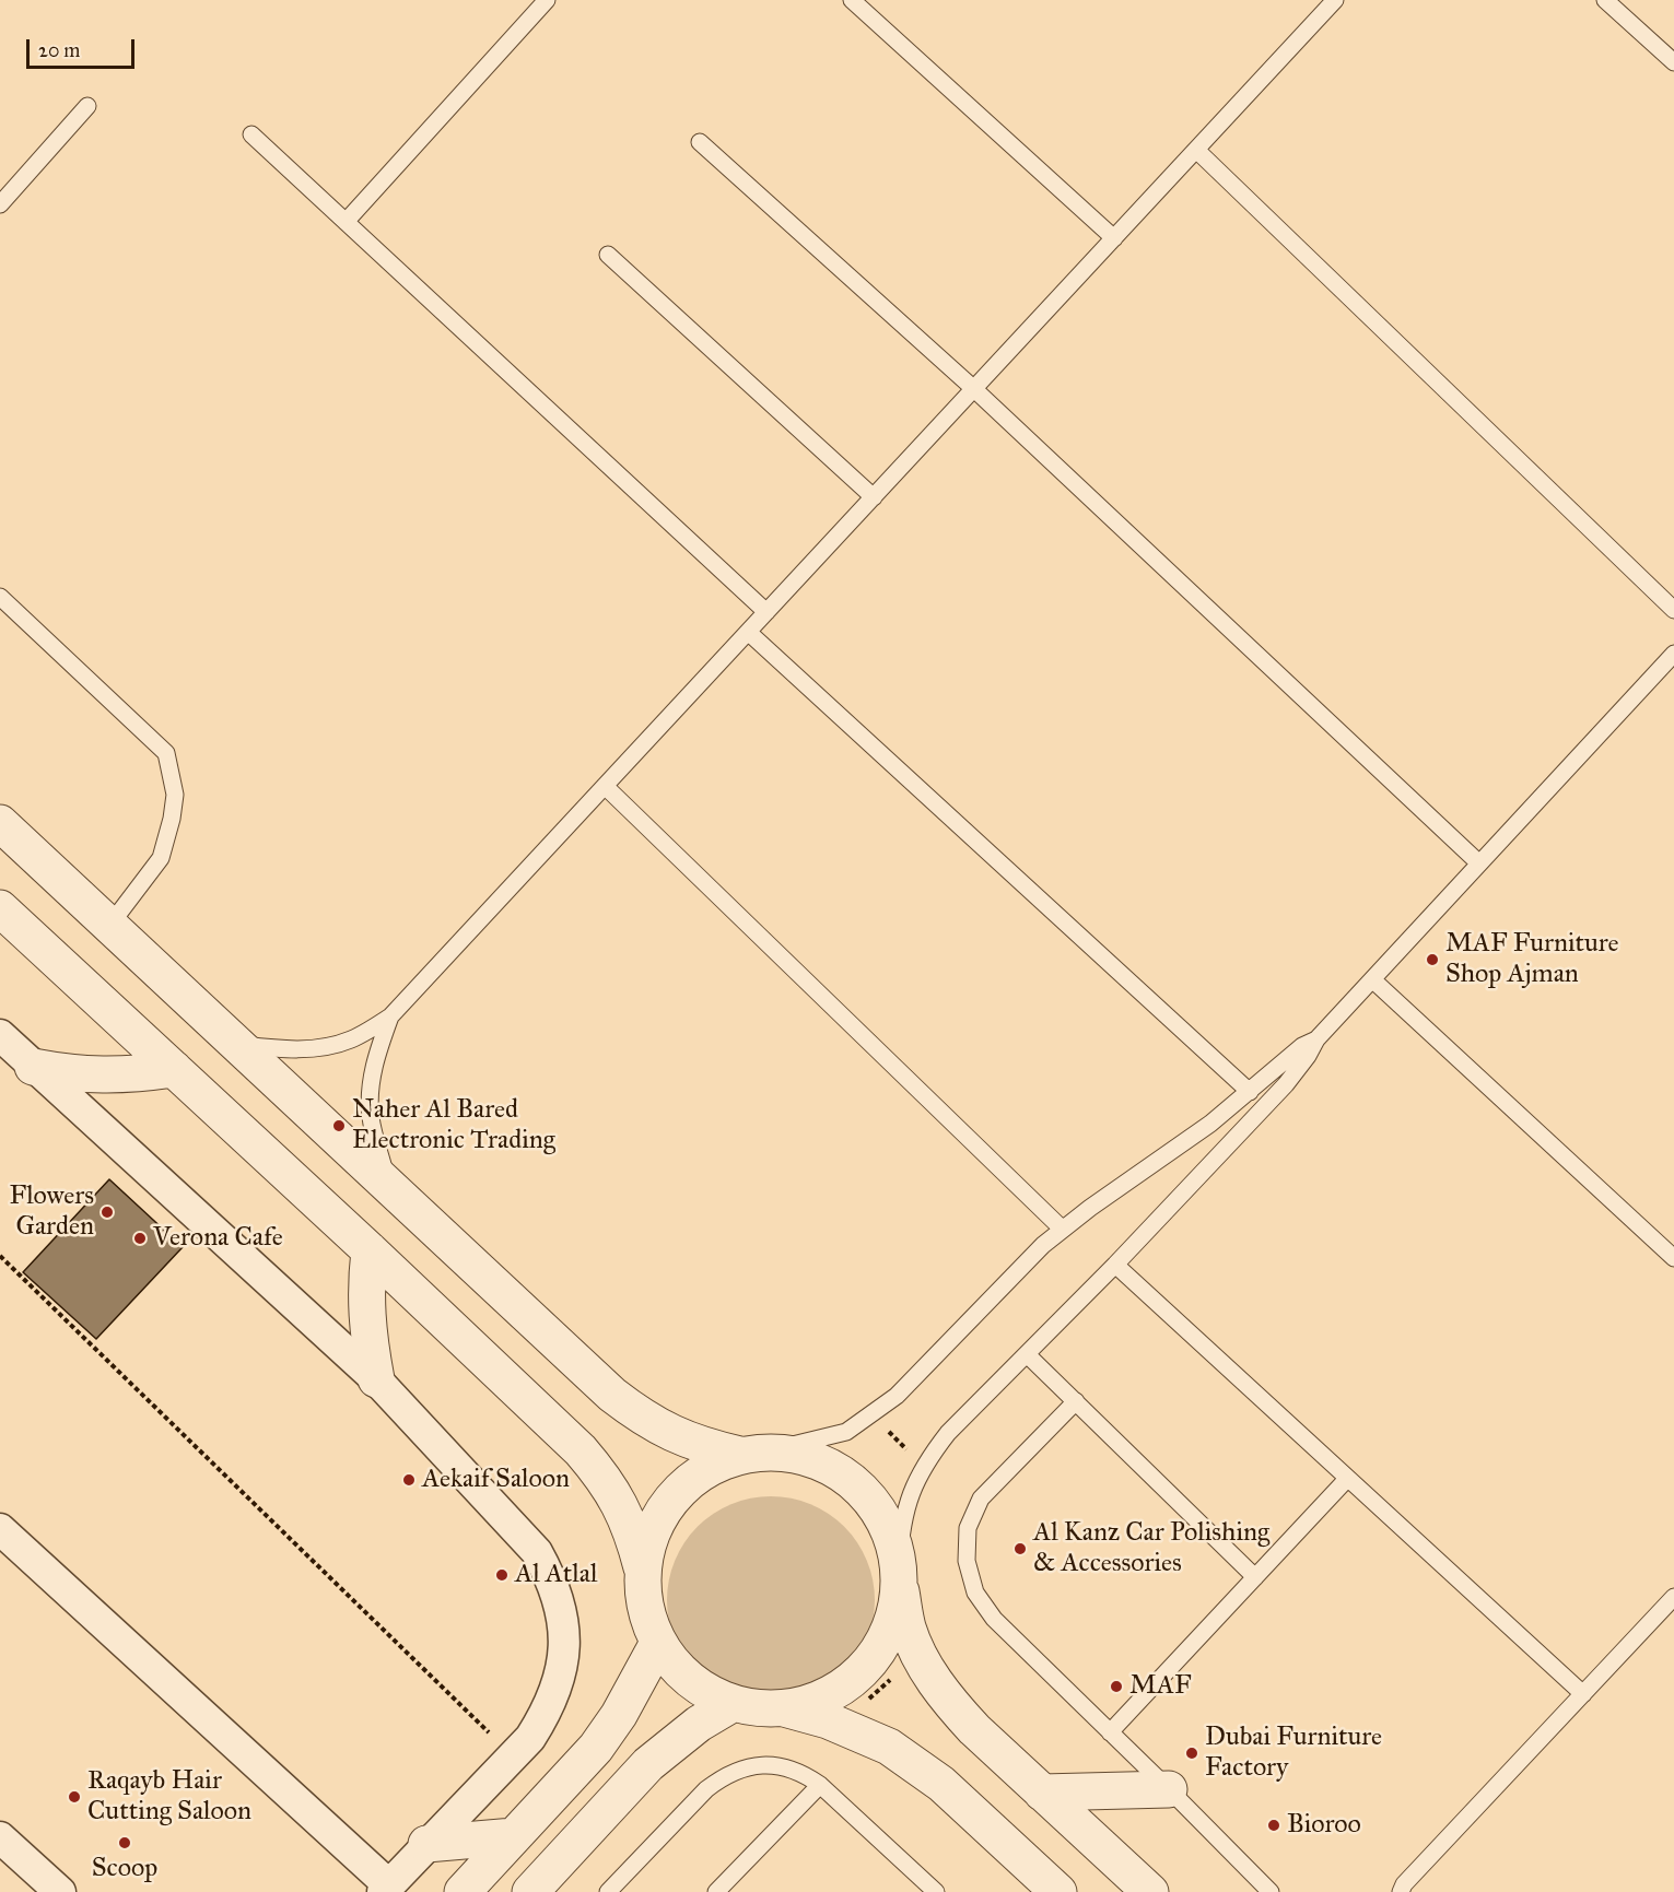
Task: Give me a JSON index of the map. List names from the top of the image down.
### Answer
{
  "places": [
    "MAF Furniture Shop Ajman",
    "Naher Al Bared Electronic Trading",
    "Flowers Garden",
    "Verona Cafe",
    "Aekaif Saloon",
    "Al Kanz Car Polishing & Accessories",
    "Al Atlal",
    "MAF",
    "Dubai Furniture Factory",
    "Raqayb Hair Cutting Saloon",
    "Bioroo",
    "Scoop"
  ],
  "scale_bar": "20 m"
}
